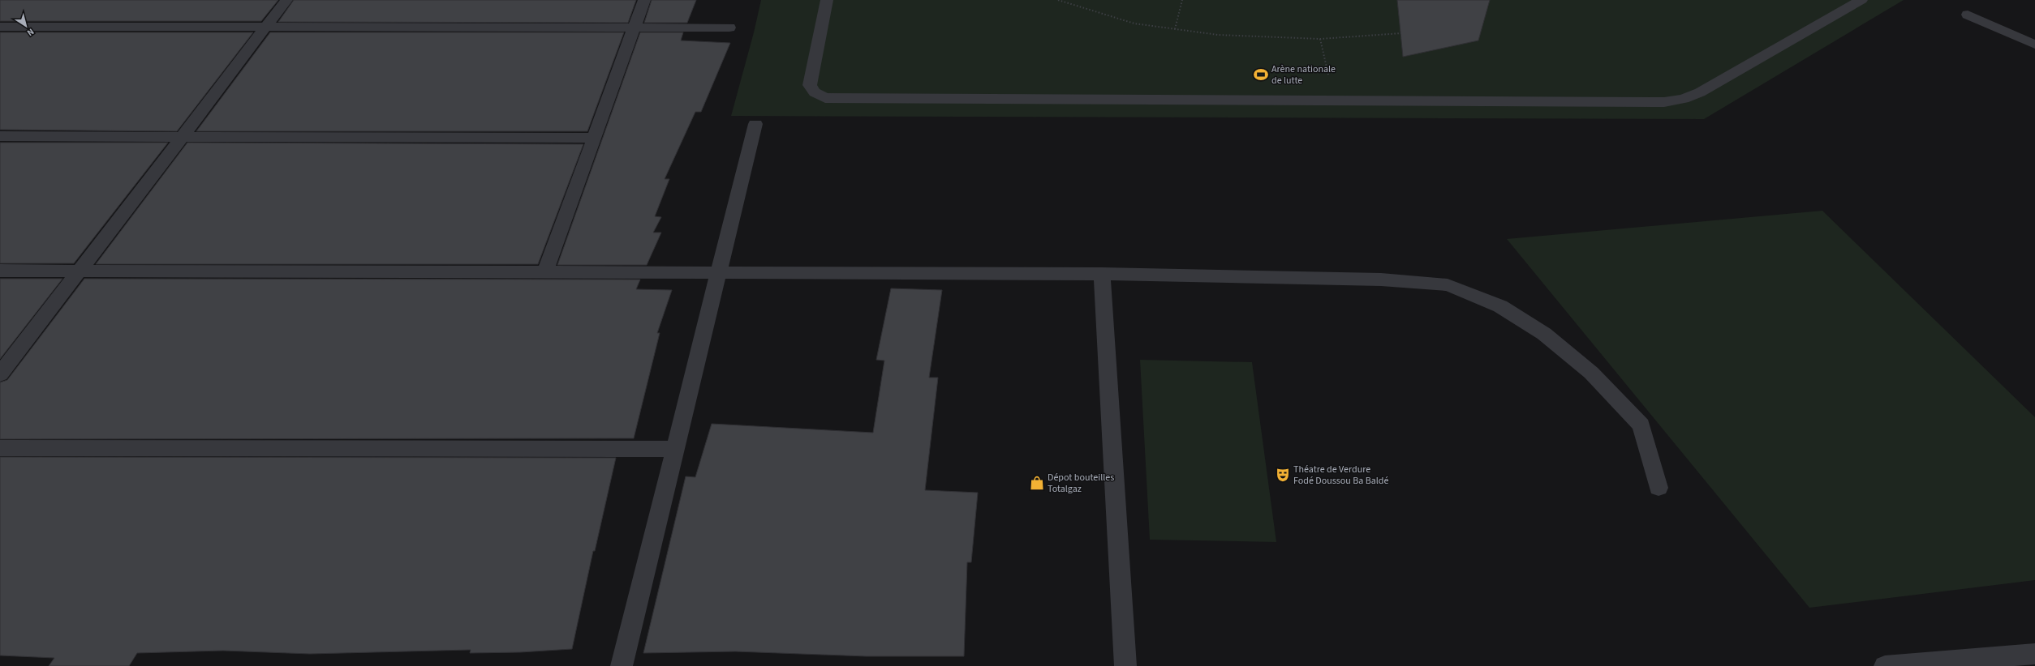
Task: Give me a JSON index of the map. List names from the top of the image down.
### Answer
{
  "places": {
    "sports": ["Arène nationale de lutte"],
    "theatre": ["Théatre de Verdure Fodé Doussou Ba Baldé"],
    "shop": ["Dépot bouteilles Totalgaz"]
  },
  "north": "bottom right"
}
